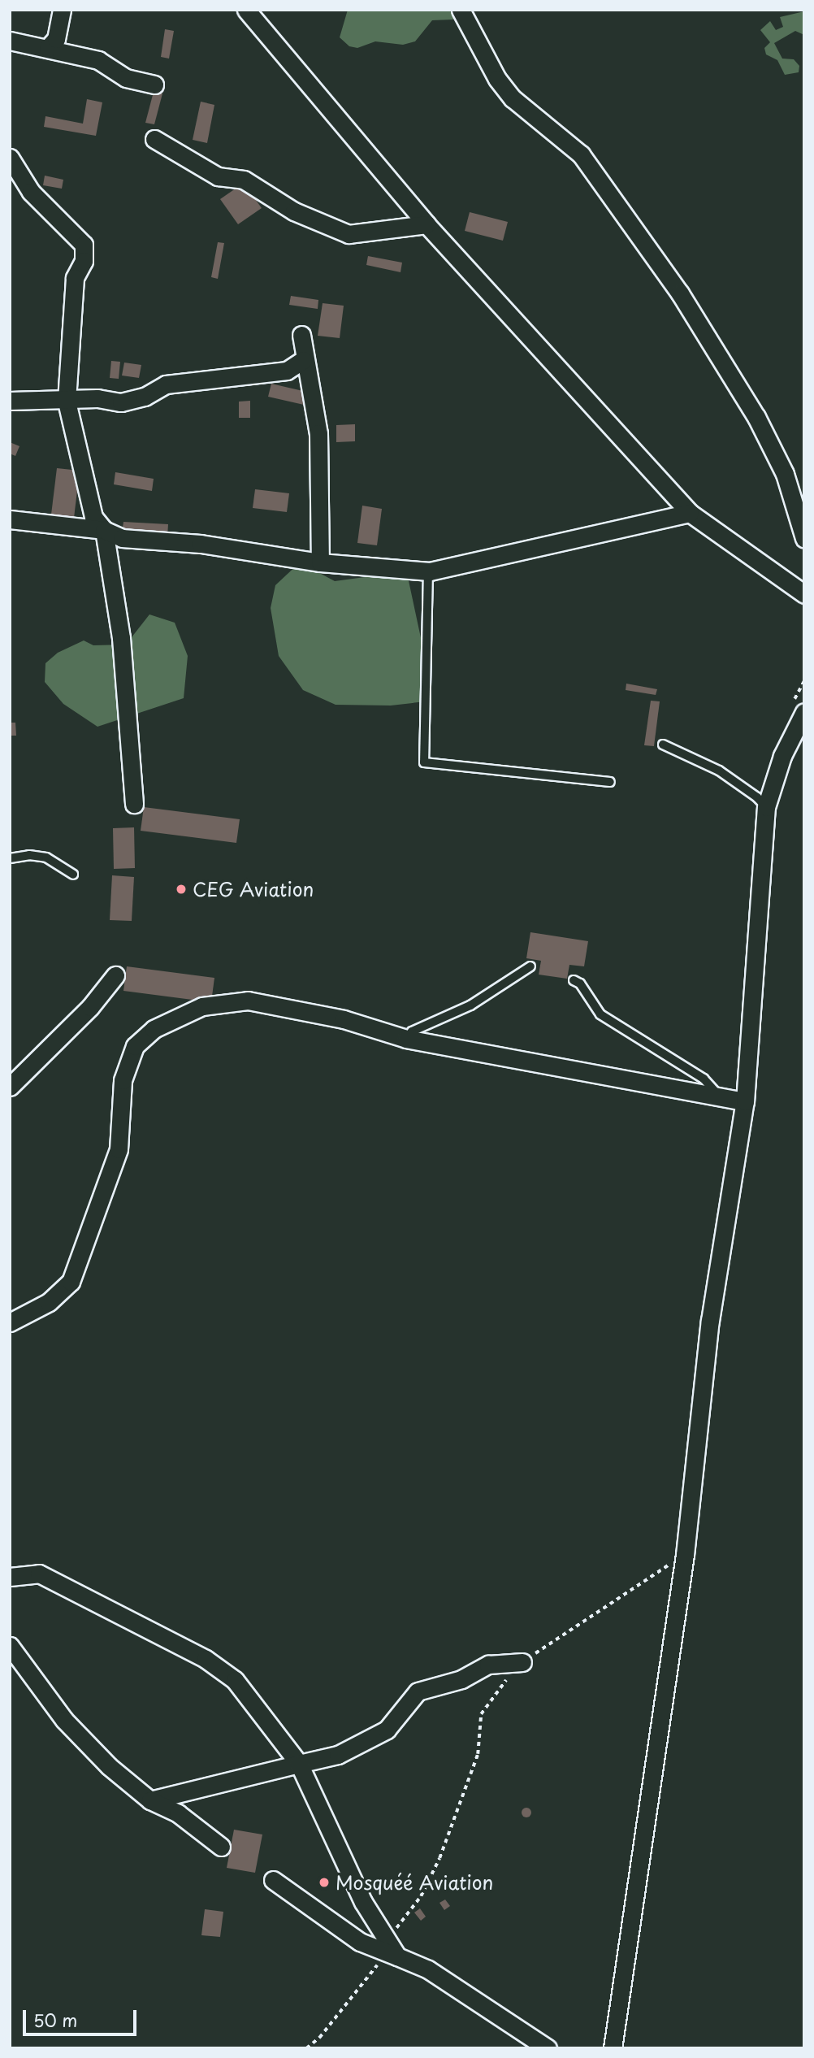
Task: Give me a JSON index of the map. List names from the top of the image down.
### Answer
{
  "places": ["CEG Aviation", "Mosquéé Aviation"],
  "scale_bar": "50 m"
}
